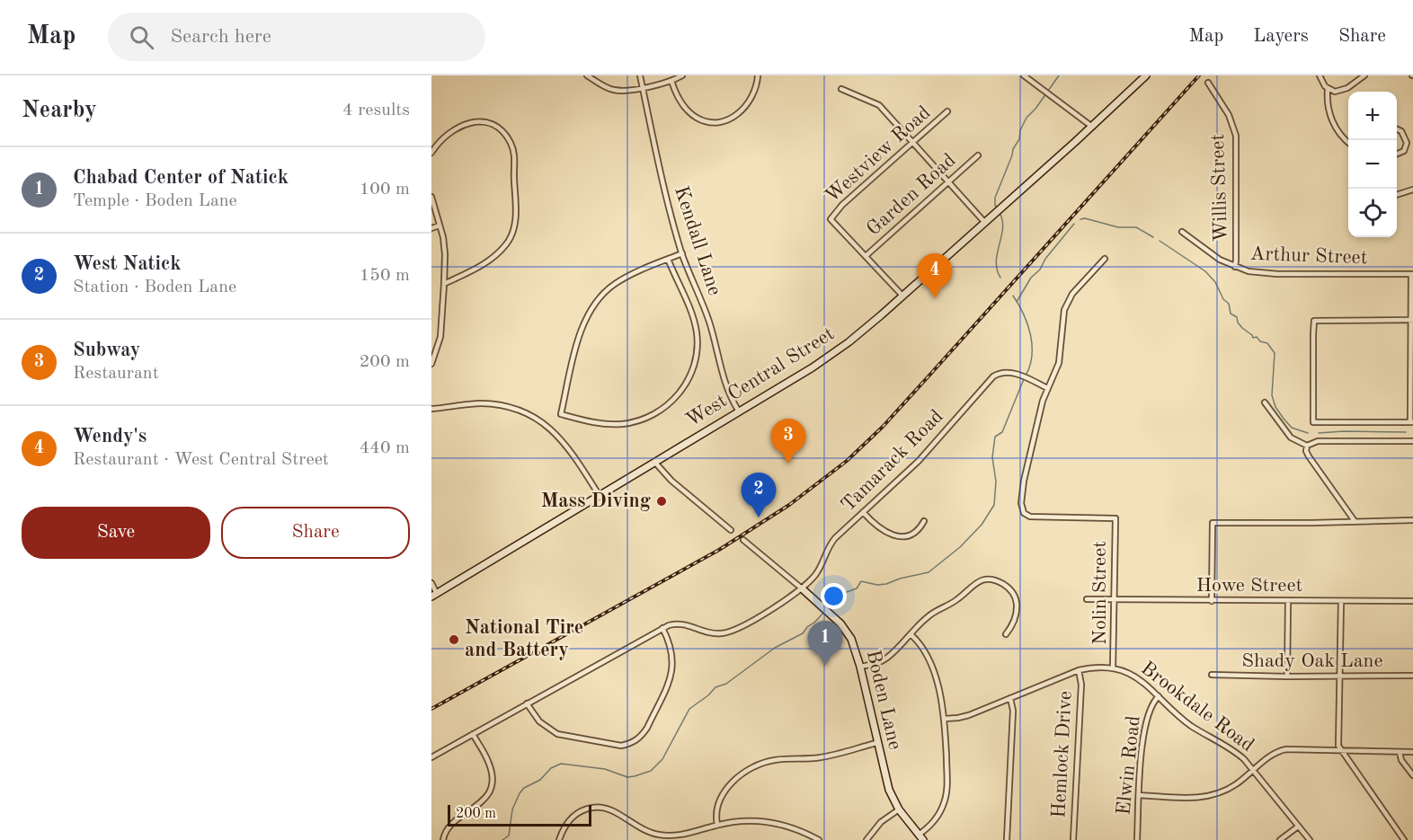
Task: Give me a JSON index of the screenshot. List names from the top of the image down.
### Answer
{
  "streets": {
    "main road": ["West Central Street", "Boden Lane"],
    "street": [
      "Westview Road",
      "Willis Street",
      "Garden Road",
      "Kendall Lane",
      "Arthur Street",
      "Tamarack Road",
      "Howe Street",
      "Nolin Street",
      "Shady Oak Lane",
      "Brookdale Road",
      "Hemlock Drive",
      "Elwin Road"
    ]
  },
  "crossings": [
    ["Westview Road", "Garden Road"],
    ["Willis Street", "Arthur Street"],
    ["Kendall Lane", "West Central Street"],
    ["Tamarack Road", "Nolin Street"],
    ["Tamarack Road", "Boden Lane"],
    ["Howe Street", "Nolin Street"],
    ["Nolin Street", "Brookdale Road"],
    ["Brookdale Road", "Hemlock Drive"],
    ["Brookdale Road", "Elwin Road"]
  ],
  "places": ["Mass Diving", "National Tire and Battery"],
  "scale_bar": "200 m",
  "page": {
    "header": "Map",
    "search": "Search here",
    "nav": ["Map", "Layers", "Share"],
    "heading": ["Nearby", "4 results"],
    "map_buttons": ["+", "−"],
    "list": [
      {
        "mark": "1",
        "name": "Chabad Center of Natick",
        "note": "Temple · Boden Lane",
        "value": "100 m"
      },
      {
        "mark": "2",
        "name": "West Natick",
        "note": "Station · Boden Lane",
        "value": "150 m"
      },
      {
        "mark": "3",
        "name": "Subway",
        "note": "Restaurant",
        "value": "200 m"
      },
      {
        "mark": "4",
        "name": "Wendy's",
        "note": "Restaurant · West Central Street",
        "value": "440 m"
      }
    ],
    "pins": [
      "4",
      "3",
      "2",
      "1"
    ],
    "buttons": ["Save", "Share"],
    "scale": "200 m"
  }
}
